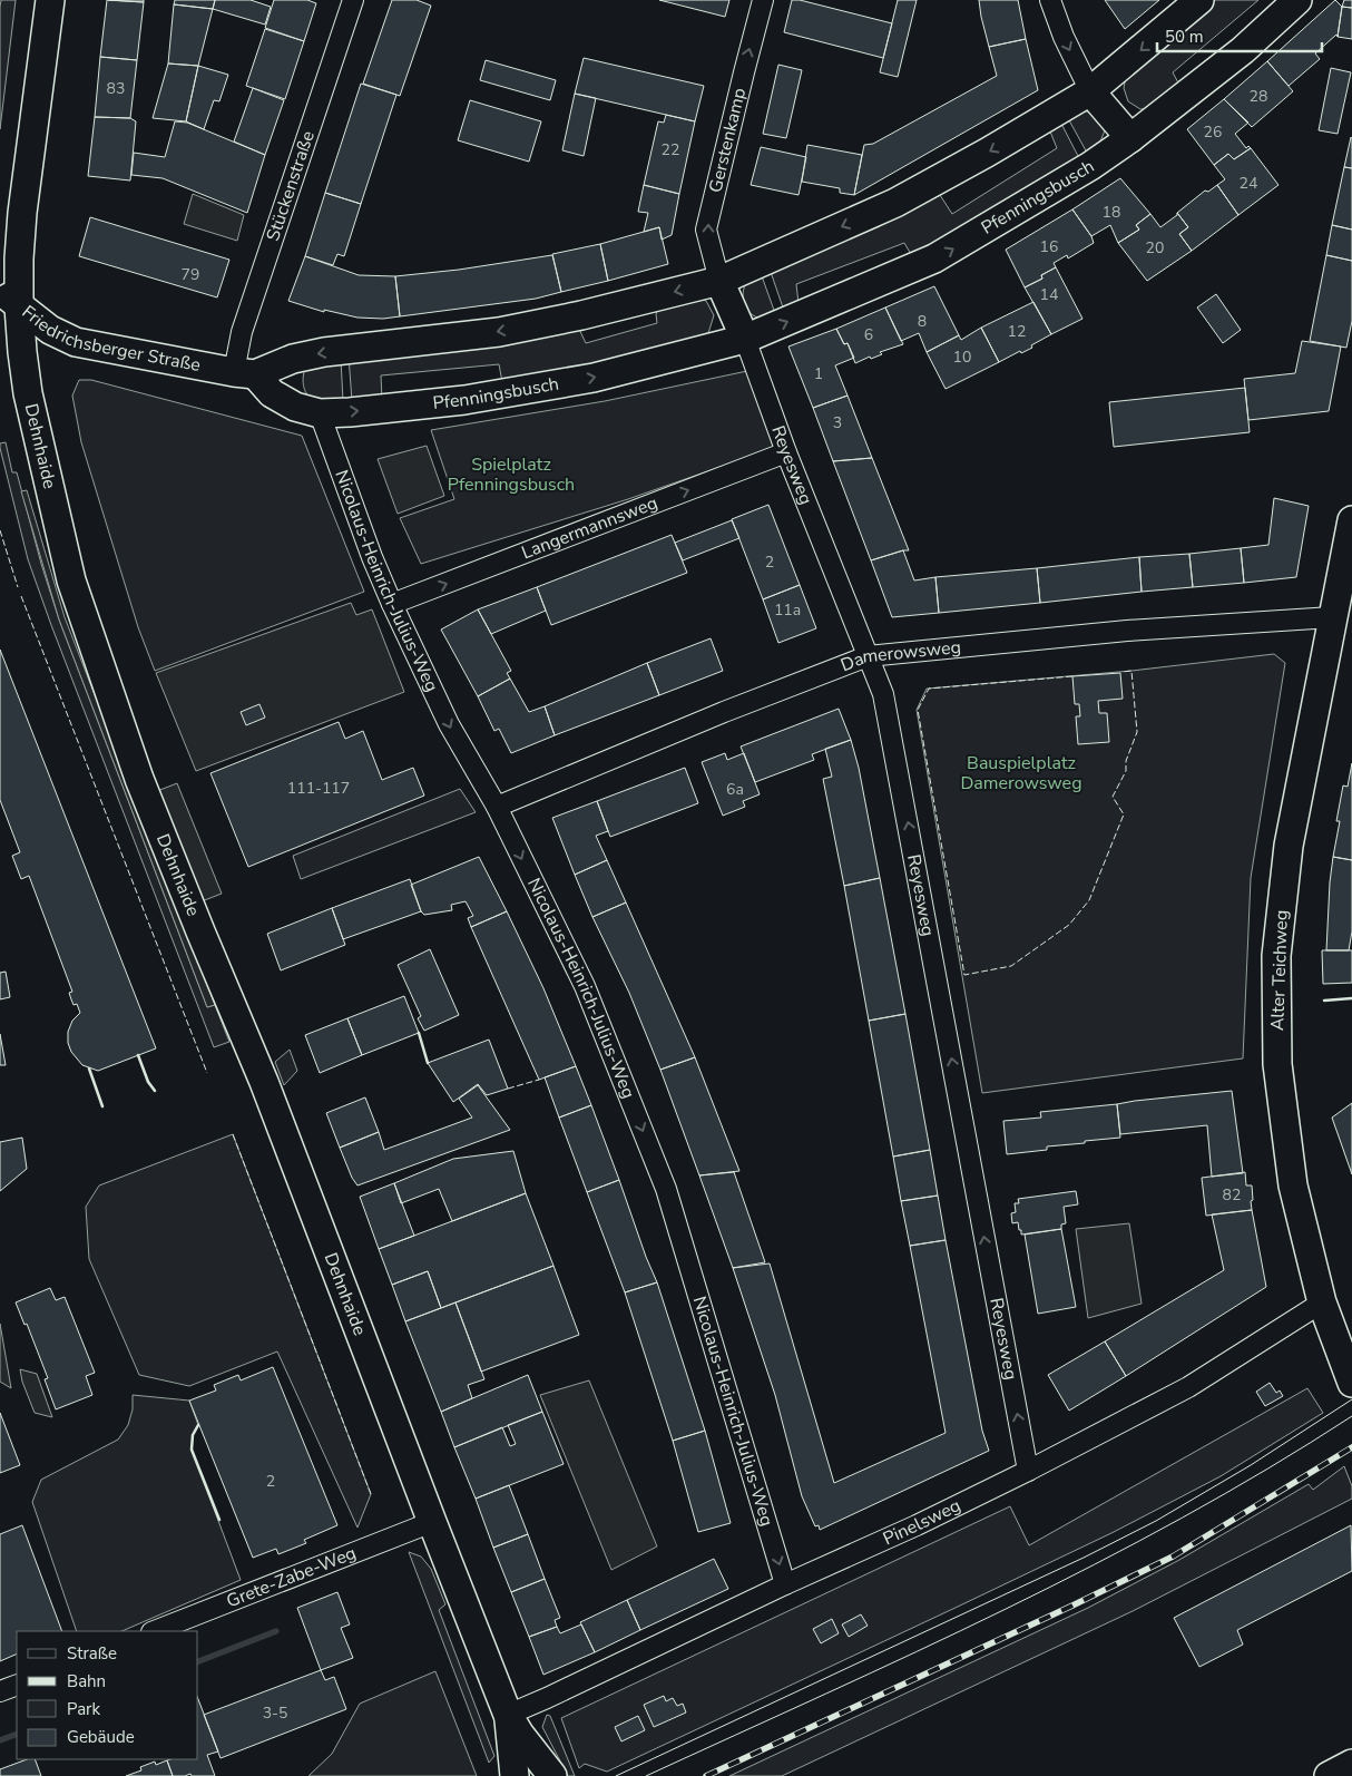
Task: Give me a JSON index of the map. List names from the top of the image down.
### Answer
{
  "streets": {
    "street": [
      "Gerstenkamp",
      "Stückenstraße",
      "Pfenningsbusch",
      "Friedrichsberger Straße",
      "Dehnhaide",
      "Reyesweg",
      "Langermannsweg",
      "Nicolaus-Heinrich-Julius-Weg",
      "Damerowsweg",
      "Alter Teichweg",
      "Pinelsweg",
      "Grete-Zabe-Weg"
    ]
  },
  "crossings": [
    ["Stückenstraße", "Pfenningsbusch"],
    ["Stückenstraße", "Friedrichsberger Straße"],
    ["Pfenningsbusch", "Friedrichsberger Straße"],
    ["Pfenningsbusch", "Reyesweg"],
    ["Pfenningsbusch", "Nicolaus-Heinrich-Julius-Weg"],
    ["Friedrichsberger Straße", "Dehnhaide"],
    ["Dehnhaide", "Pinelsweg"],
    ["Dehnhaide", "Grete-Zabe-Weg"],
    ["Reyesweg", "Langermannsweg"],
    ["Reyesweg", "Damerowsweg"],
    ["Reyesweg", "Pinelsweg"],
    ["Langermannsweg", "Nicolaus-Heinrich-Julius-Weg"],
    ["Nicolaus-Heinrich-Julius-Weg", "Damerowsweg"],
    ["Nicolaus-Heinrich-Julius-Weg", "Pinelsweg"],
    ["Damerowsweg", "Alter Teichweg"],
    ["Alter Teichweg", "Pinelsweg"]
  ],
  "one_way": [
    "Gerstenkamp",
    "Reyesweg",
    "Langermannsweg",
    "Nicolaus-Heinrich-Julius-Weg"
  ],
  "parks": ["Spielplatz Pfenningsbusch", "Bauspielplatz Damerowsweg"],
  "house_numbers": [
    "83",
    "28",
    "26",
    "22",
    "24",
    "18",
    "16",
    "20",
    "79",
    "14",
    "8",
    "12",
    "6",
    "10",
    "1",
    "3",
    "2",
    "11a",
    "111-117",
    "6a",
    "82",
    "2",
    "3-5"
  ],
  "legend": [
    "Straße",
    "Bahn",
    "Park",
    "Gebäude"
  ],
  "scale_bar": "50 m"
}
